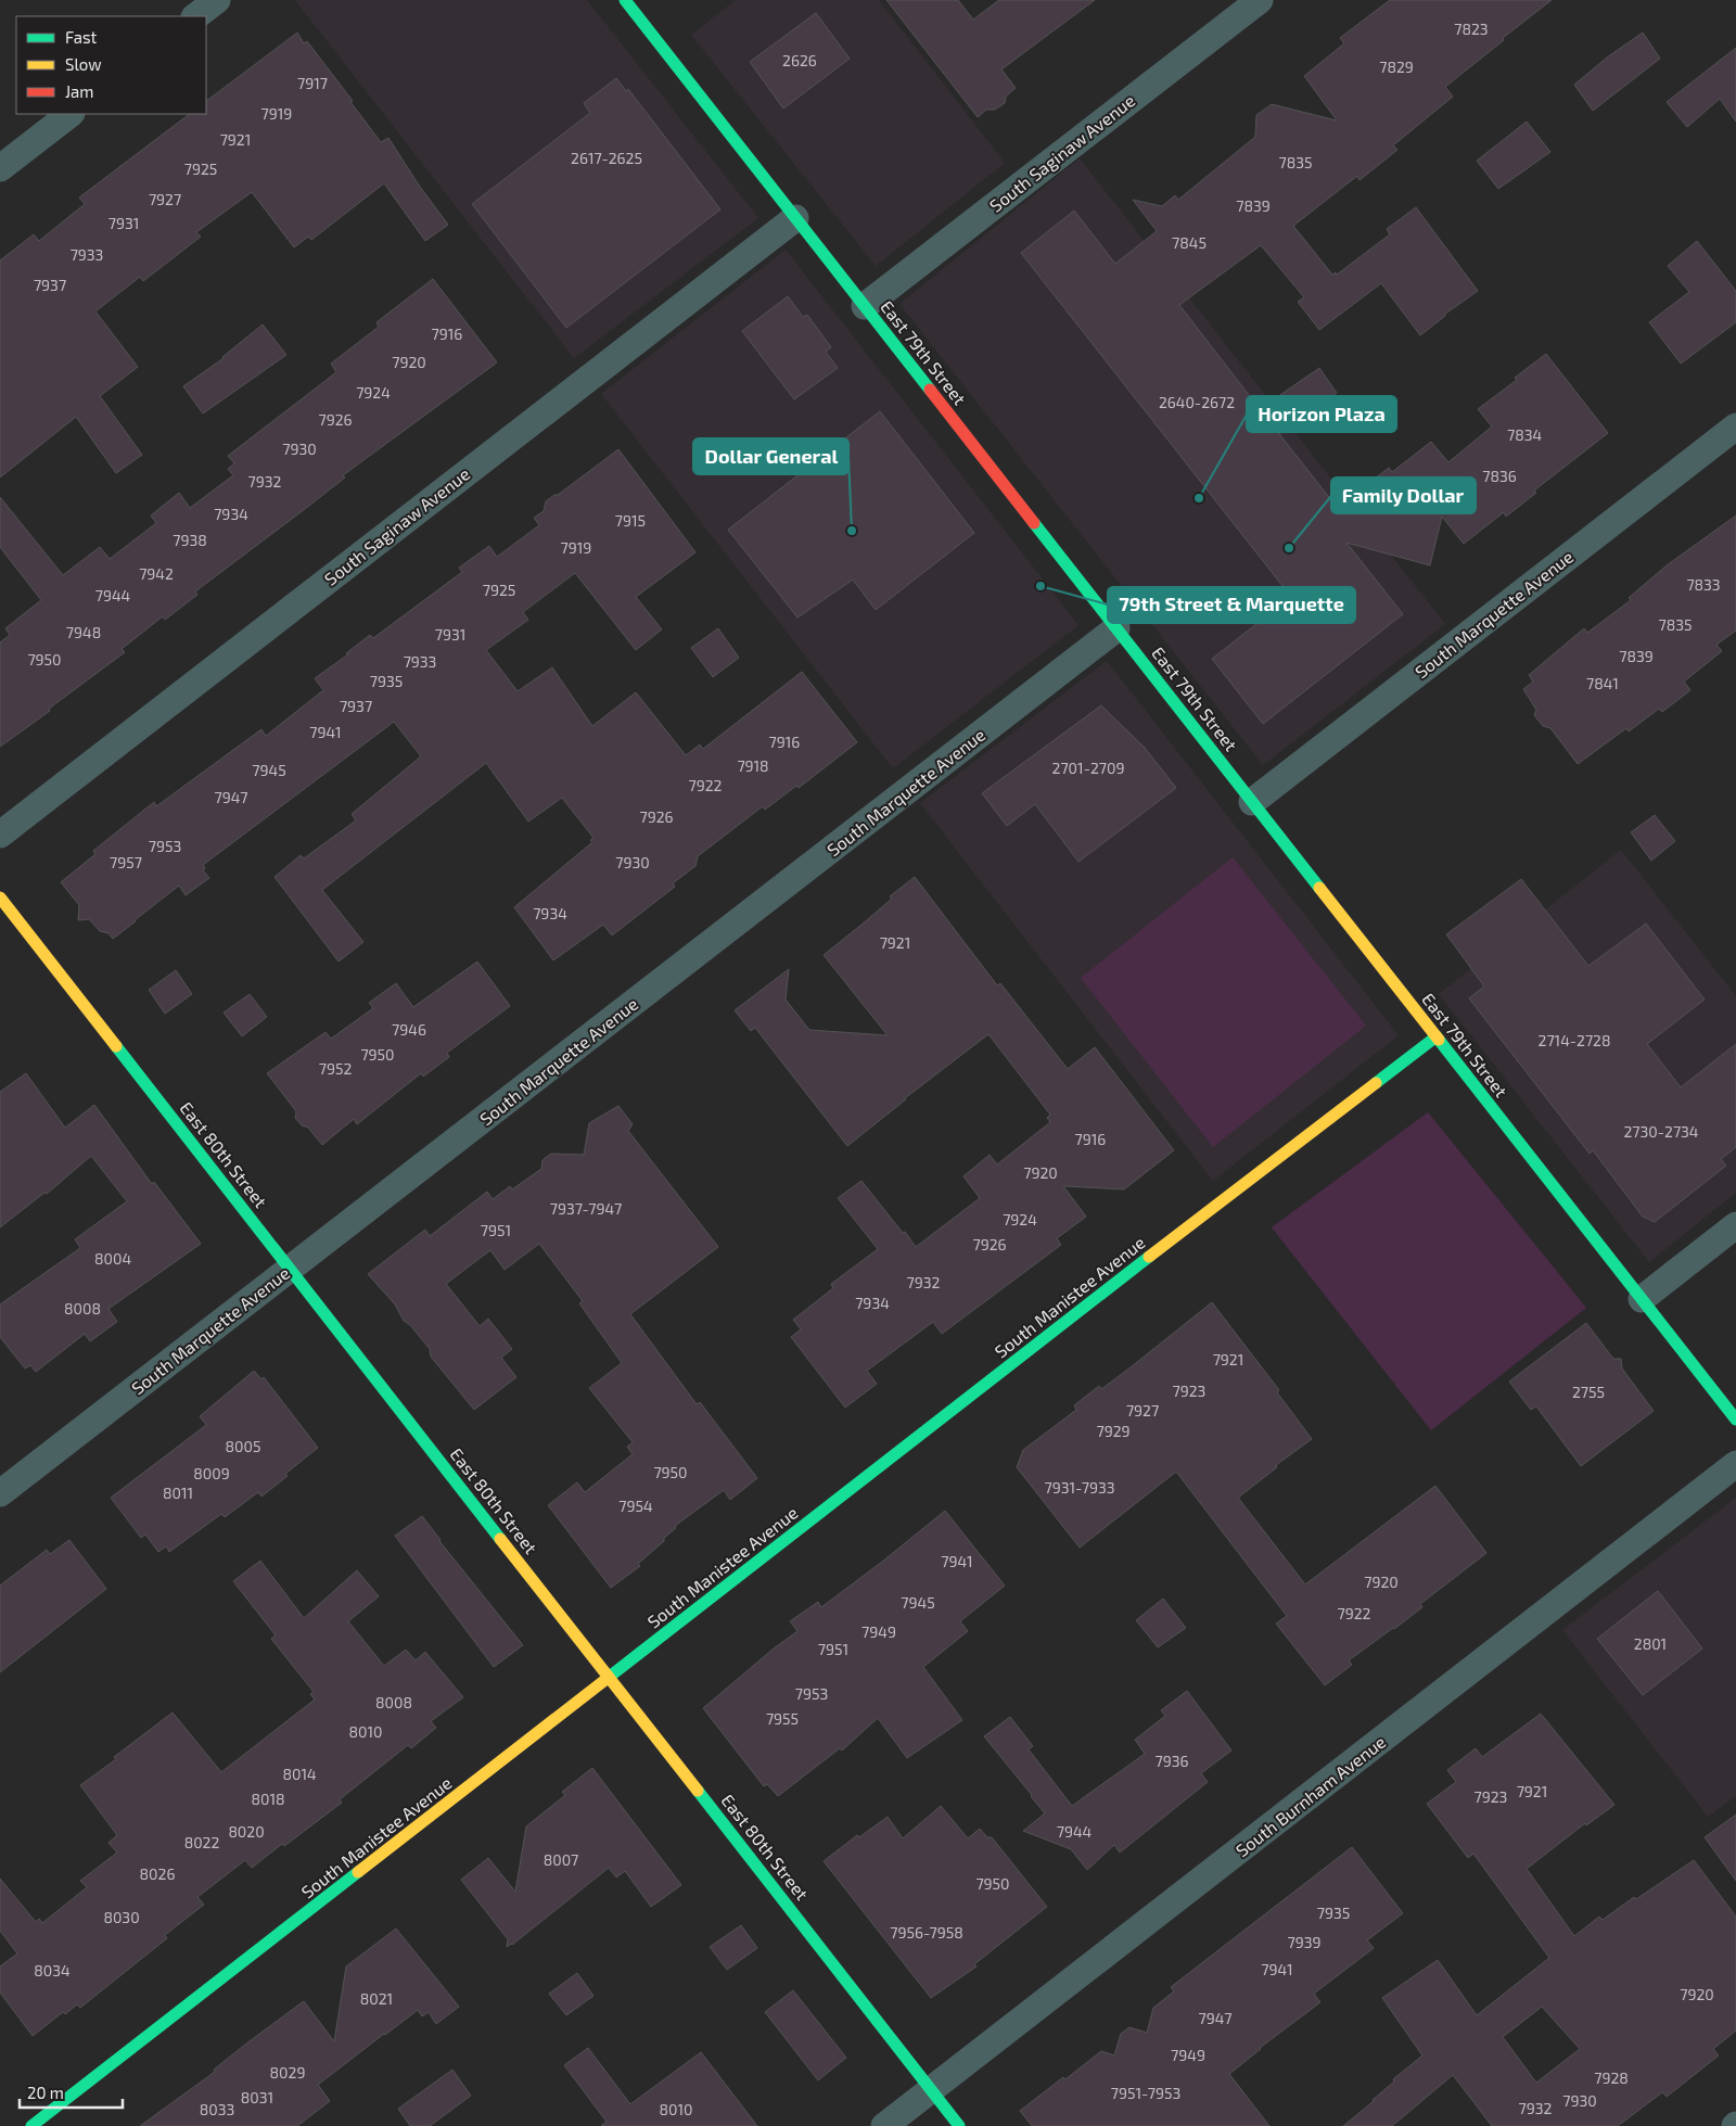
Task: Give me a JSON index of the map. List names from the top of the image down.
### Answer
{
  "streets": {
    "street": [
      "South Saginaw Avenue",
      "East 79th Street",
      "South Marquette Avenue",
      "East 80th Street",
      "South Manistee Avenue",
      "South Burnham Avenue"
    ]
  },
  "crossings": [
    ["South Saginaw Avenue", "East 79th Street"],
    ["East 79th Street", "South Marquette Avenue"],
    ["East 79th Street", "South Manistee Avenue"],
    ["South Marquette Avenue", "East 80th Street"],
    ["East 80th Street", "South Manistee Avenue"],
    ["East 80th Street", "South Burnham Avenue"]
  ],
  "places": [
    "Horizon Plaza",
    "Dollar General",
    "Family Dollar",
    "79th Street & Marquette"
  ],
  "house_numbers": [
    "7823",
    "2626",
    "7829",
    "7917",
    "7919",
    "7921",
    "2617-2625",
    "7835",
    "7925",
    "7927",
    "7839",
    "7931",
    "7845",
    "7933",
    "7937",
    "7916",
    "7920",
    "7924",
    "2640-2672",
    "7926",
    "7834",
    "7930",
    "7836",
    "7932",
    "7934",
    "7915",
    "7938",
    "7919",
    "7942",
    "7833",
    "7925",
    "7944",
    "7835",
    "7948",
    "7931",
    "7839",
    "7950",
    "7933",
    "7935",
    "7841",
    "7937",
    "7941",
    "7916",
    "7918",
    "2701-2709",
    "7945",
    "7922",
    "7947",
    "7926",
    "7953",
    "7957",
    "7930",
    "7934",
    "7921",
    "7946",
    "2714-2728",
    "7950",
    "7952",
    "2730-2734",
    "7916",
    "7920",
    "7937-7947",
    "7924",
    "7951",
    "7926",
    "8004",
    "7932",
    "7934",
    "8008",
    "7921",
    "7923",
    "2755",
    "7927",
    "7929",
    "8005",
    "7950",
    "8009",
    "7931-7933",
    "8011",
    "7954",
    "7941",
    "7920",
    "7945",
    "7922",
    "7949",
    "2801",
    "7951",
    "7953",
    "8008",
    "7955",
    "8010",
    "7936",
    "8014",
    "7921",
    "7923",
    "8018",
    "8020",
    "7944",
    "8022",
    "8007",
    "8026",
    "7950",
    "7935",
    "8030",
    "7956-7958",
    "7939",
    "7941",
    "8034",
    "7920",
    "8021",
    "7947",
    "7949",
    "8029",
    "7928",
    "7951-7953",
    "8031",
    "7930",
    "7932",
    "8033",
    "8010"
  ],
  "legend": ["Fast", "Slow", "Jam"],
  "scale_bar": "20 m"
}
